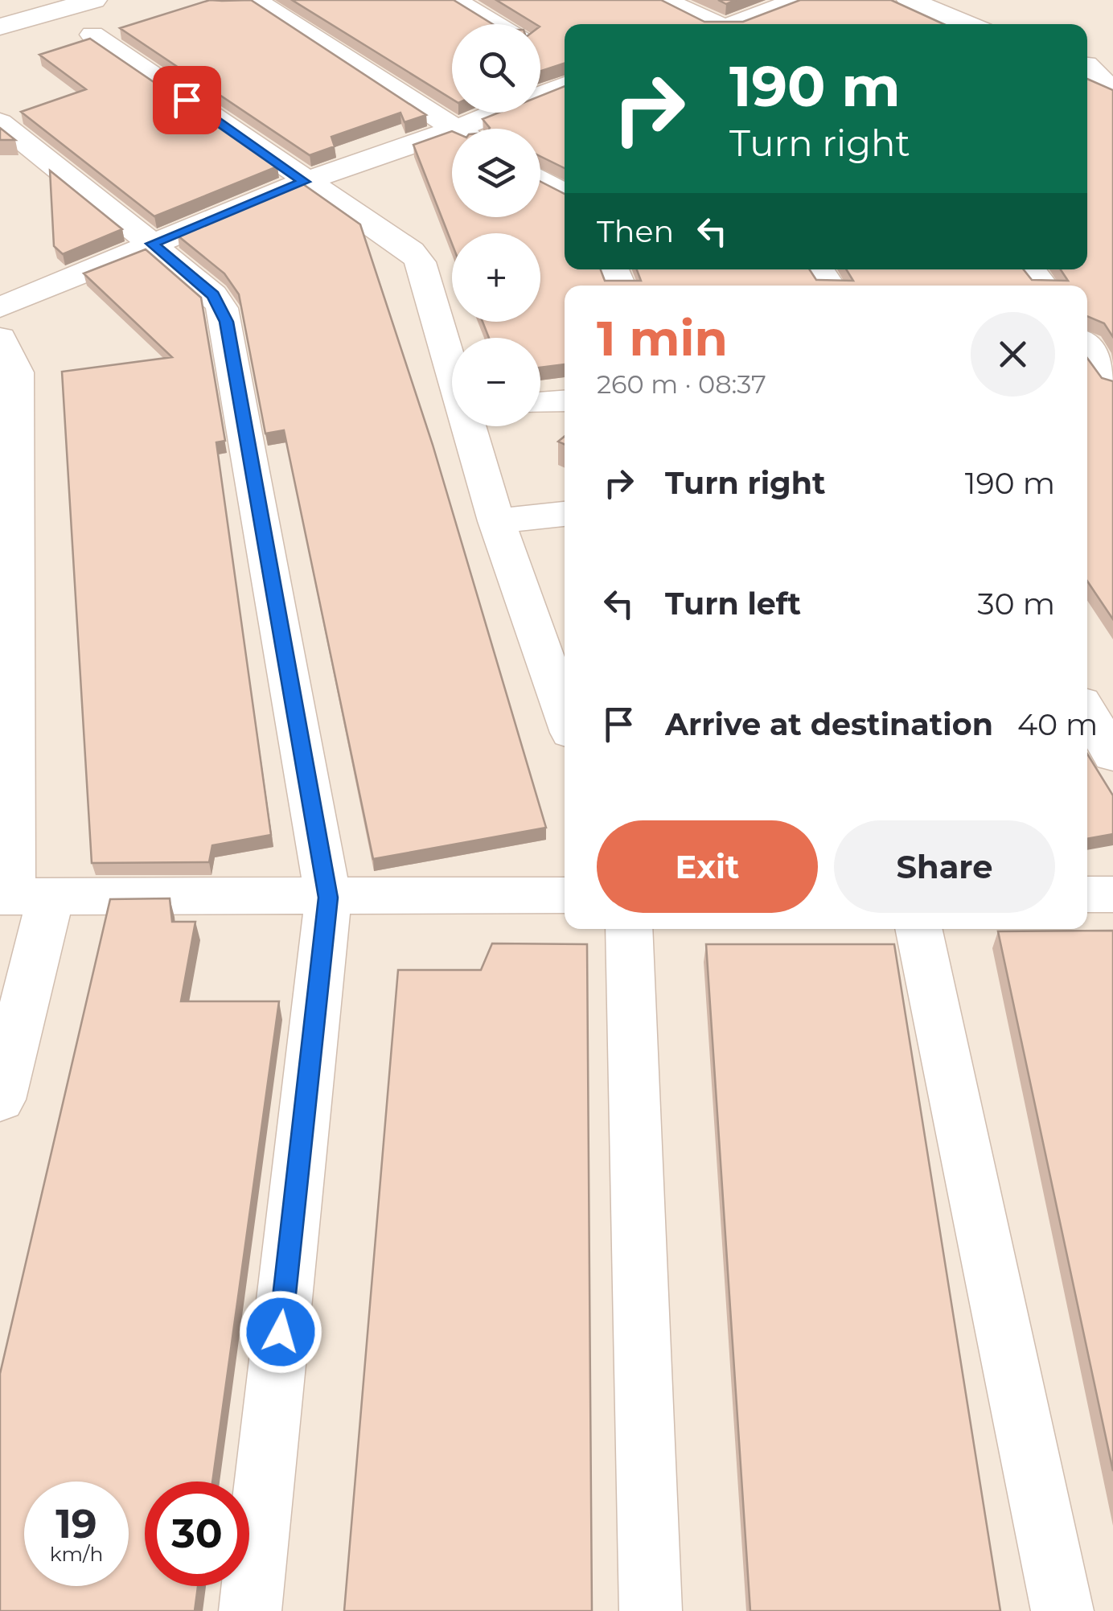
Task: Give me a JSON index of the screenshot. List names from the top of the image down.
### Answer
{
  "page": {
    "map_buttons": ["+", "−"],
    "turn": ["190 m", "Turn right"],
    "then": "Then",
    "heading": ["1 min", "260 m · 08:37"],
    "list": [
      {
        "name": "Turn right",
        "value": "190 m"
      },
      {
        "name": "Turn left",
        "value": "30 m"
      },
      {
        "name": "Arrive at destination",
        "value": "40 m"
      }
    ],
    "buttons": ["Exit", "Share"],
    "speed": "19 km/h",
    "limit": "30"
  }
}
